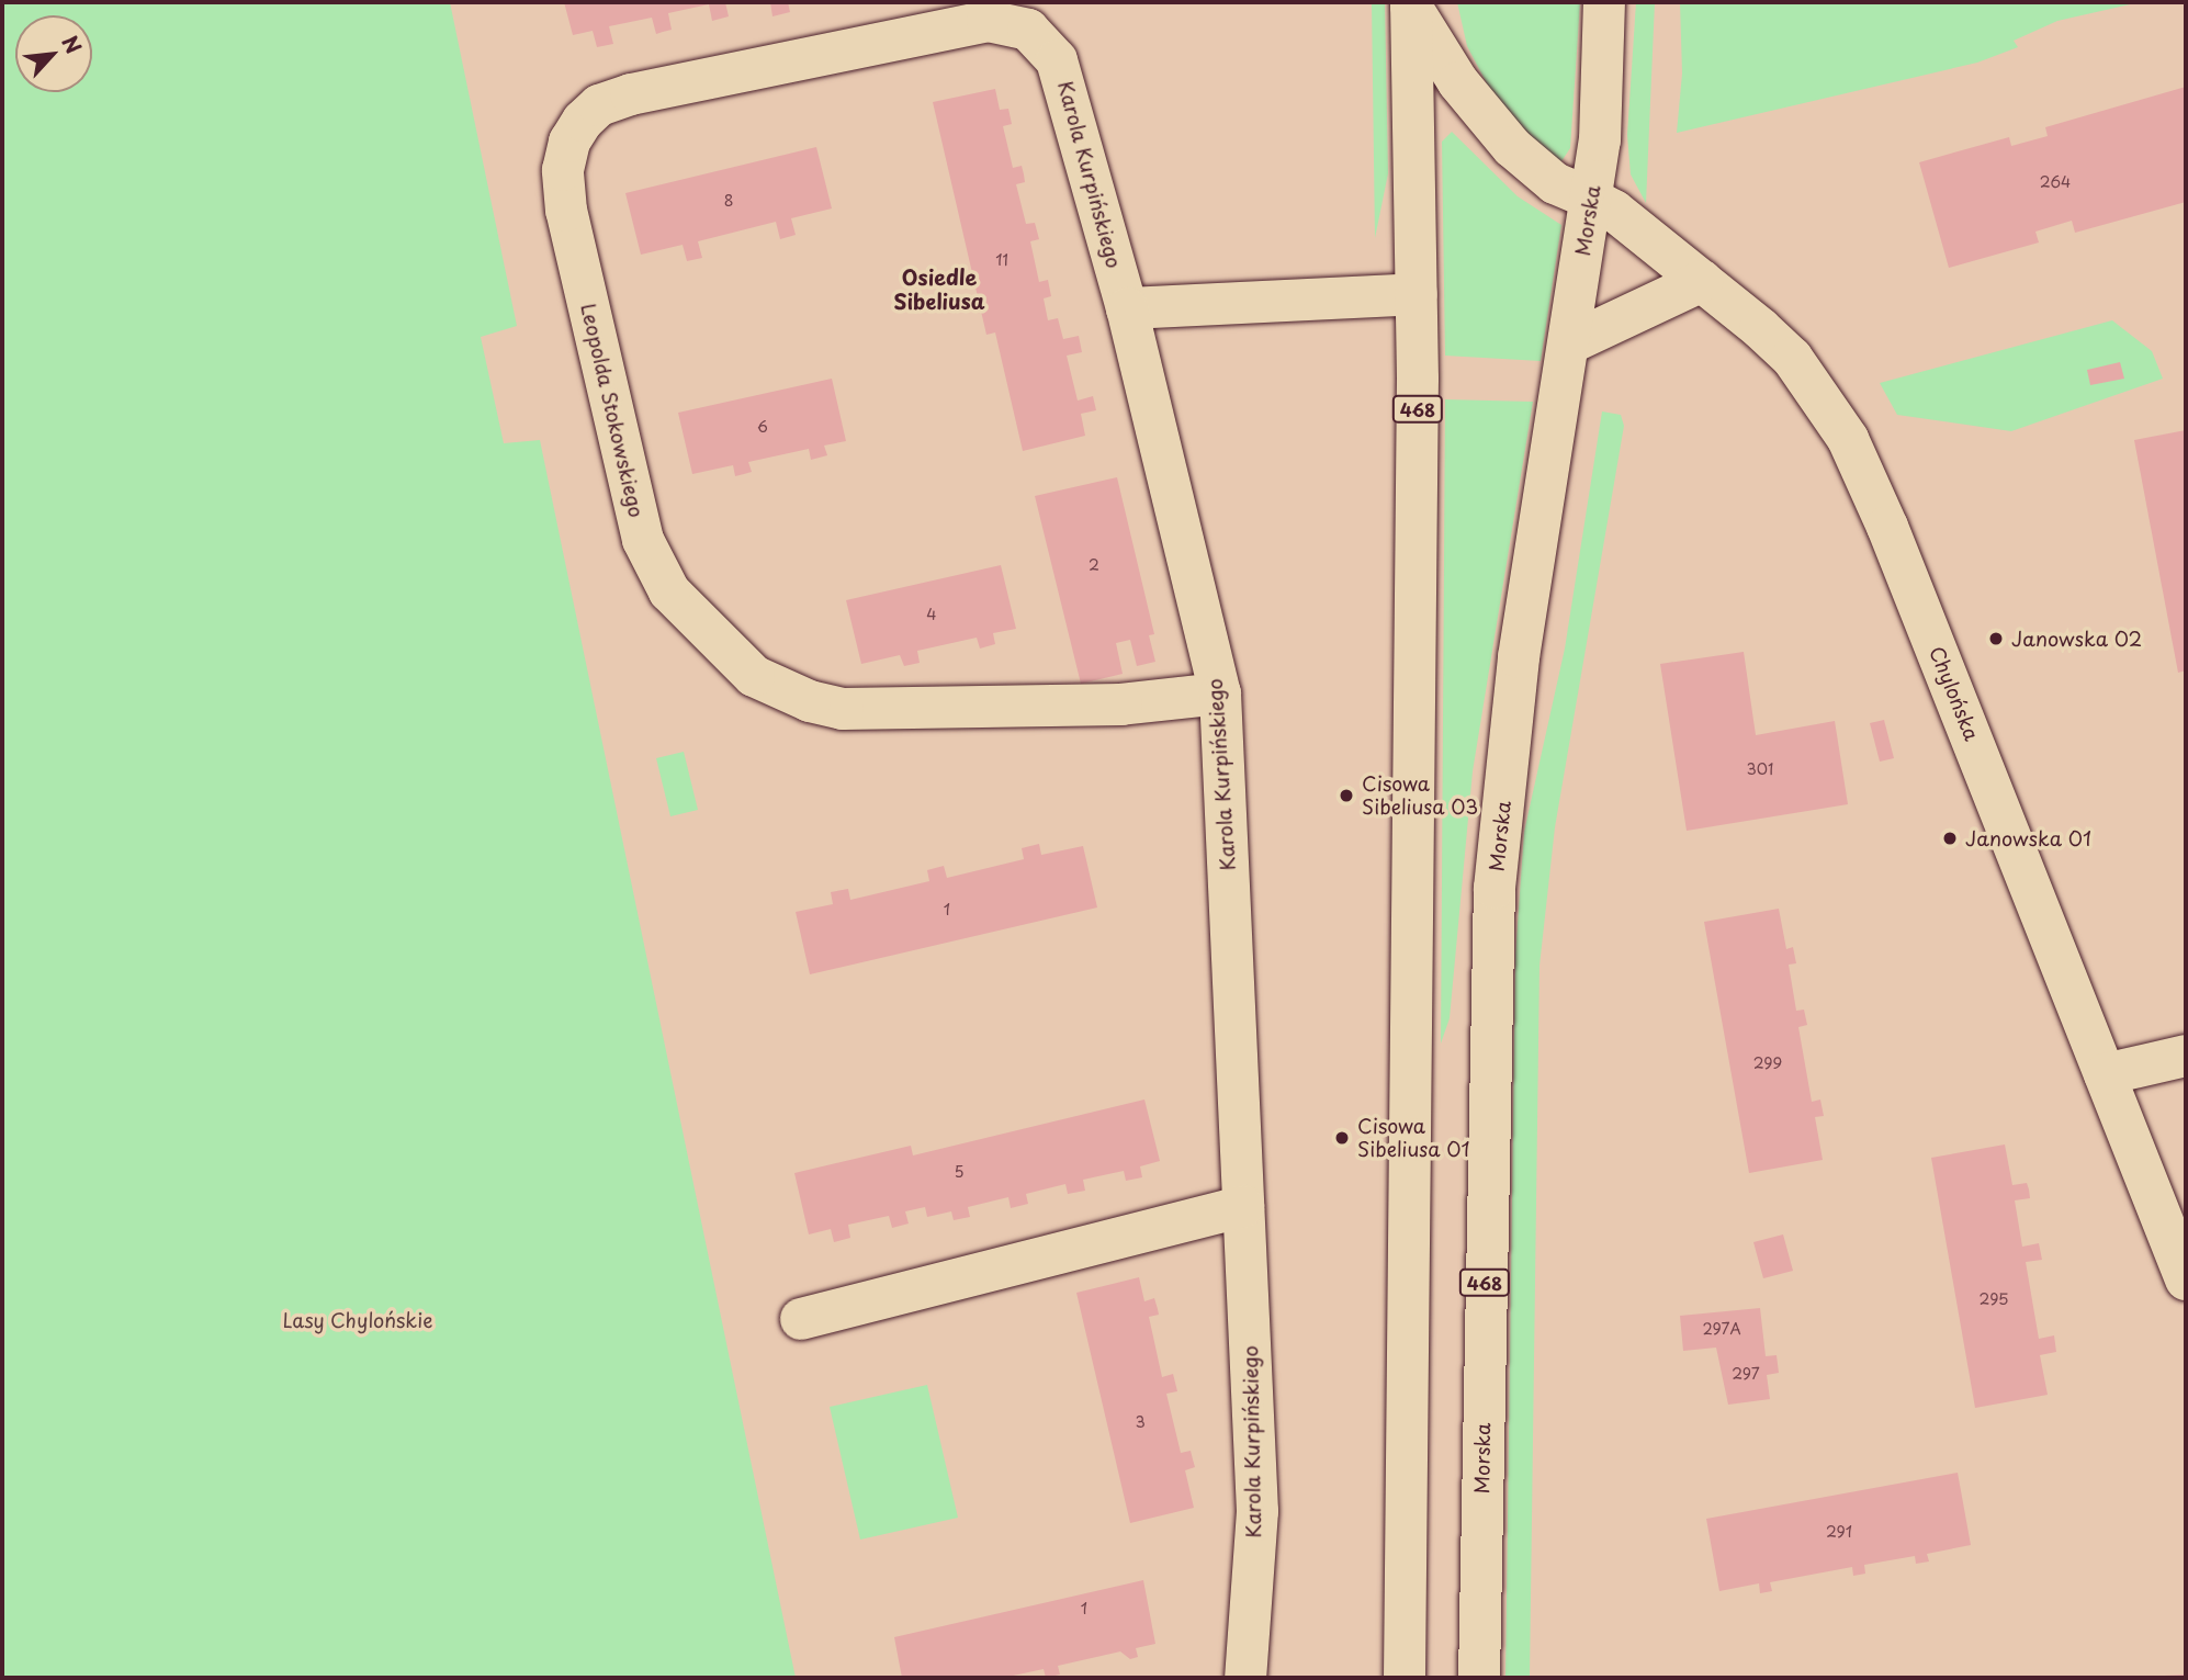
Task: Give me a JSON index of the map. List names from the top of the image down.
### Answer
{
  "streets": {
    "street": [
      "Karola Kurpińskiego",
      "Morska",
      "468",
      "Leopolda Stokowskiego",
      "Chylońska"
    ]
  },
  "crossings": [
    ["Karola Kurpińskiego", "Leopolda Stokowskiego"],
    ["Morska", "Chylońska"],
    ["468", "Chylońska"]
  ],
  "districts": ["Osiedle Sibeliusa"],
  "parks": ["Lasy Chylońskie"],
  "places": [
    "Janowska 02",
    "Cisowa Sibeliusa 03",
    "Janowska 01",
    "Cisowa Sibeliusa 01"
  ],
  "house_numbers": [
    "264",
    "8",
    "11",
    "6",
    "2",
    "4",
    "301",
    "1",
    "299",
    "5",
    "295",
    "297A",
    "297",
    "3",
    "291",
    "1"
  ],
  "north": "top right"
}
